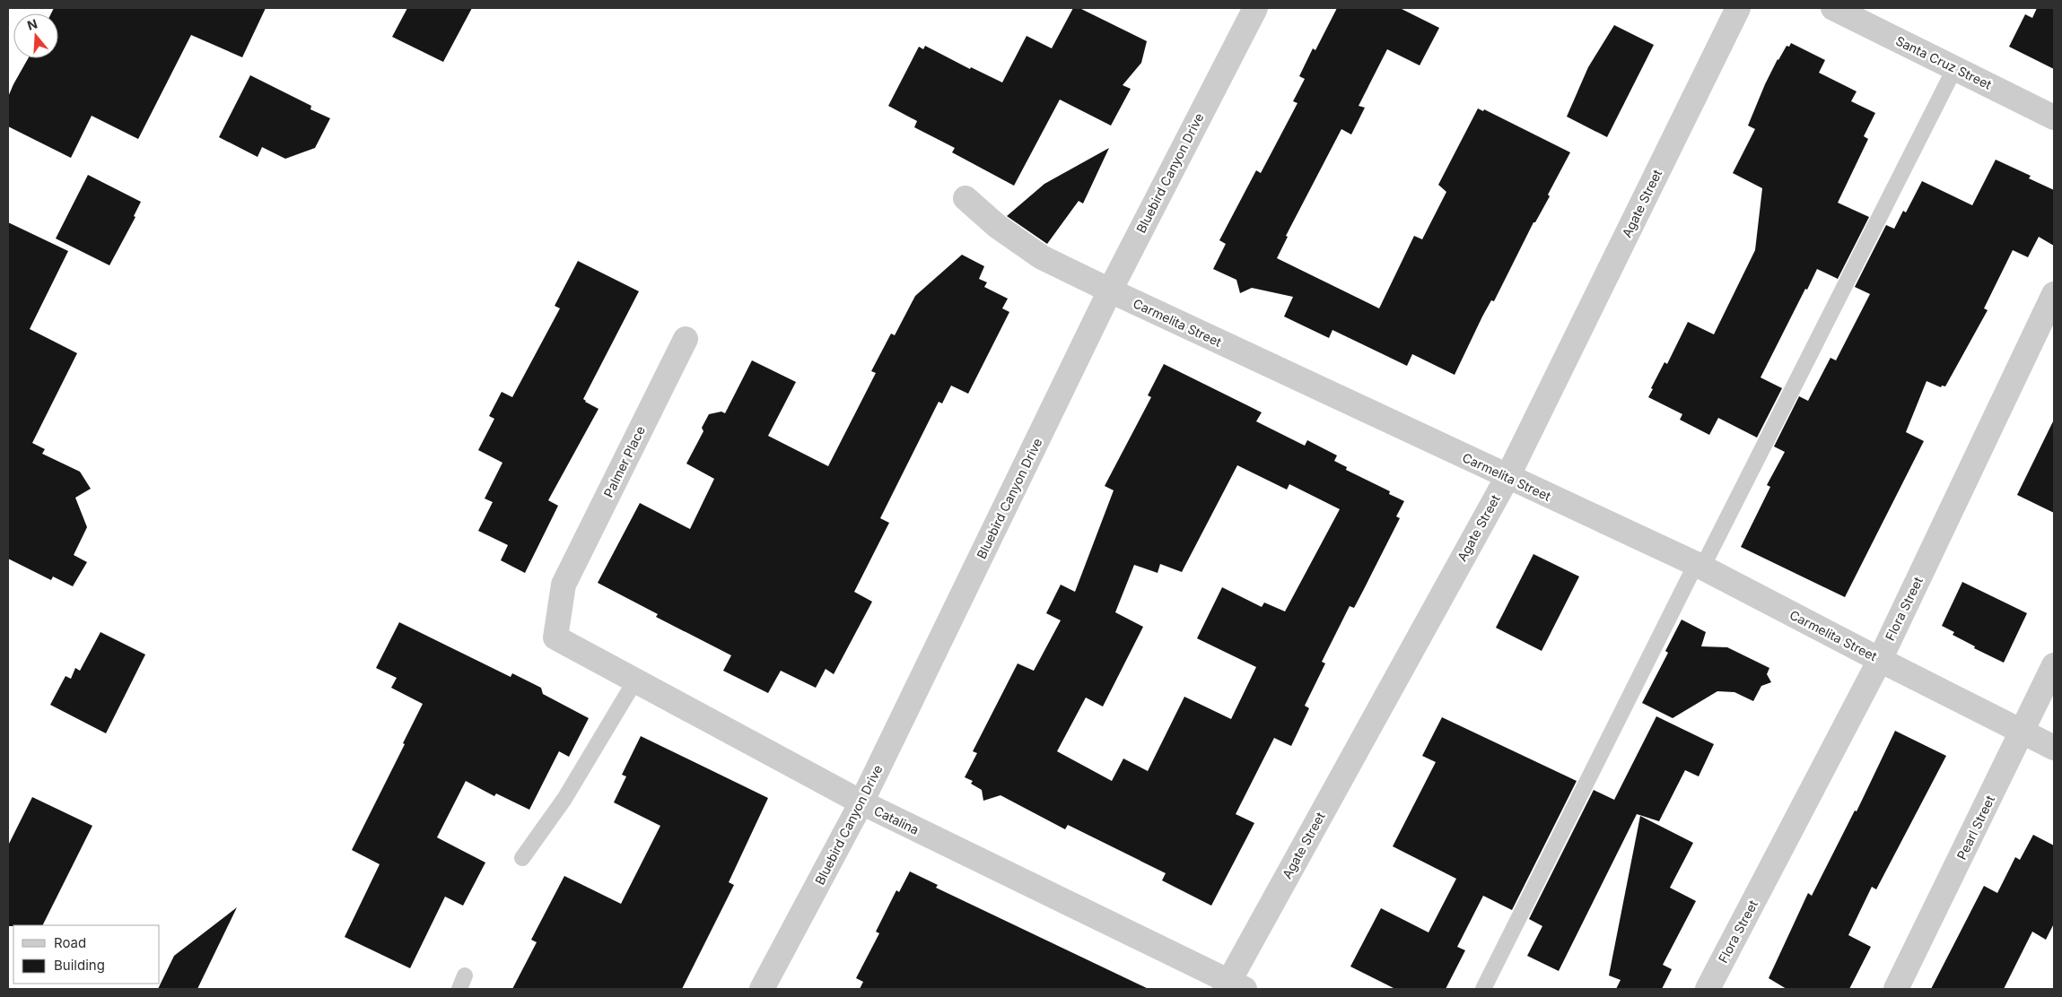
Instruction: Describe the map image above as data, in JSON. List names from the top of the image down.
{
  "streets": {
    "street": [
      "Santa Cruz Street",
      "Bluebird Canyon Drive",
      "Agate Street",
      "Carmelita Street",
      "Palmer Place",
      "Flora Street",
      "Catalina",
      "Pearl Street"
    ]
  },
  "crossings": [
    ["Bluebird Canyon Drive", "Carmelita Street"],
    ["Bluebird Canyon Drive", "Catalina"],
    ["Agate Street", "Carmelita Street"],
    ["Agate Street", "Catalina"],
    ["Carmelita Street", "Flora Street"],
    ["Carmelita Street", "Pearl Street"],
    ["Palmer Place", "Catalina"]
  ],
  "legend": ["Road", "Building"],
  "north": "top"
}
